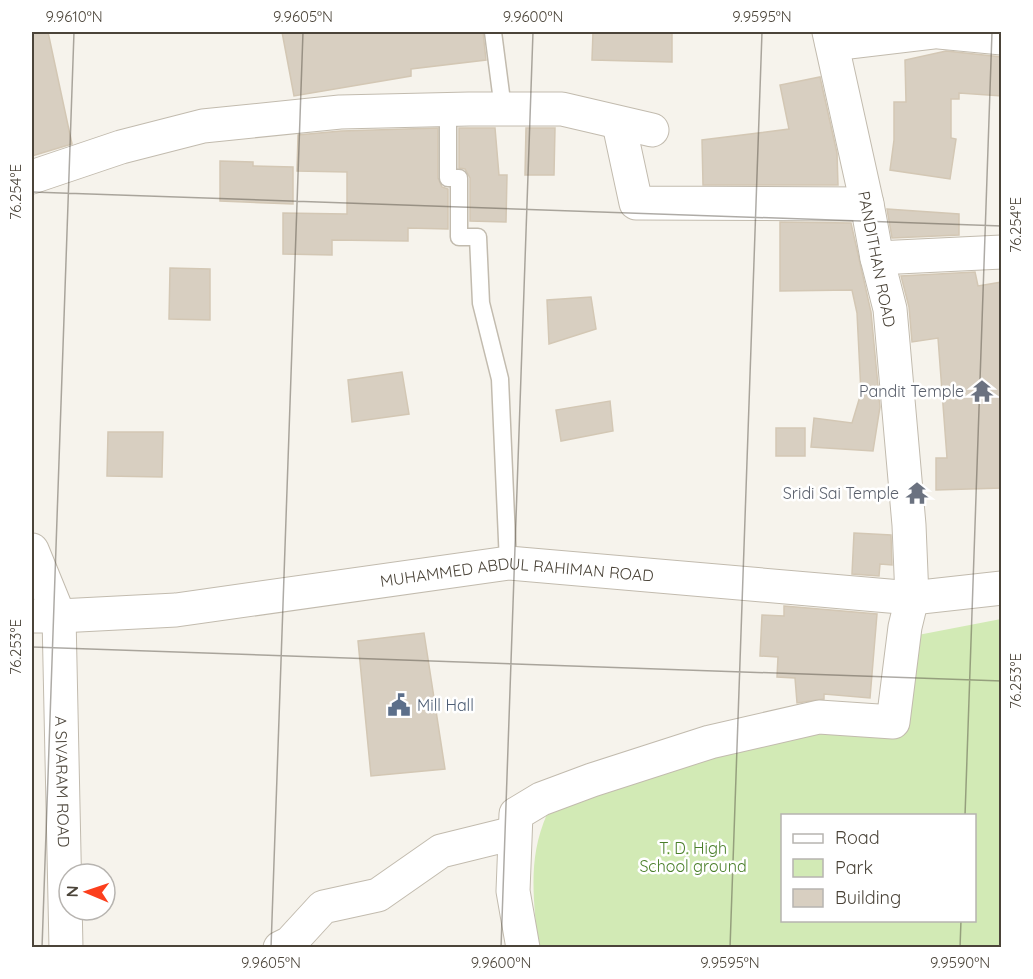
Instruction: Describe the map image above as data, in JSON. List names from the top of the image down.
{
  "streets": {
    "street": ["PANDITHAN ROAD", "MUHAMMED ABDUL RAHIMAN ROAD", "A SIVARAM ROAD"]
  },
  "crossings": [
    ["PANDITHAN ROAD", "MUHAMMED ABDUL RAHIMAN ROAD"],
    ["MUHAMMED ABDUL RAHIMAN ROAD", "A SIVARAM ROAD"]
  ],
  "parks": ["T. D. High School ground"],
  "places": {
    "temple": ["Pandit Temple", "Sridi Sai Temple"],
    "public building": ["Mill Hall"]
  },
  "legend": ["Road", "Park", "Building"],
  "north": "left",
  "coordinates": [
    "9.9610°N",
    "9.9605°N",
    "9.9600°N",
    "9.9595°N",
    "76.254°E",
    "76.253°E",
    "9.9590°N"
  ]
}
